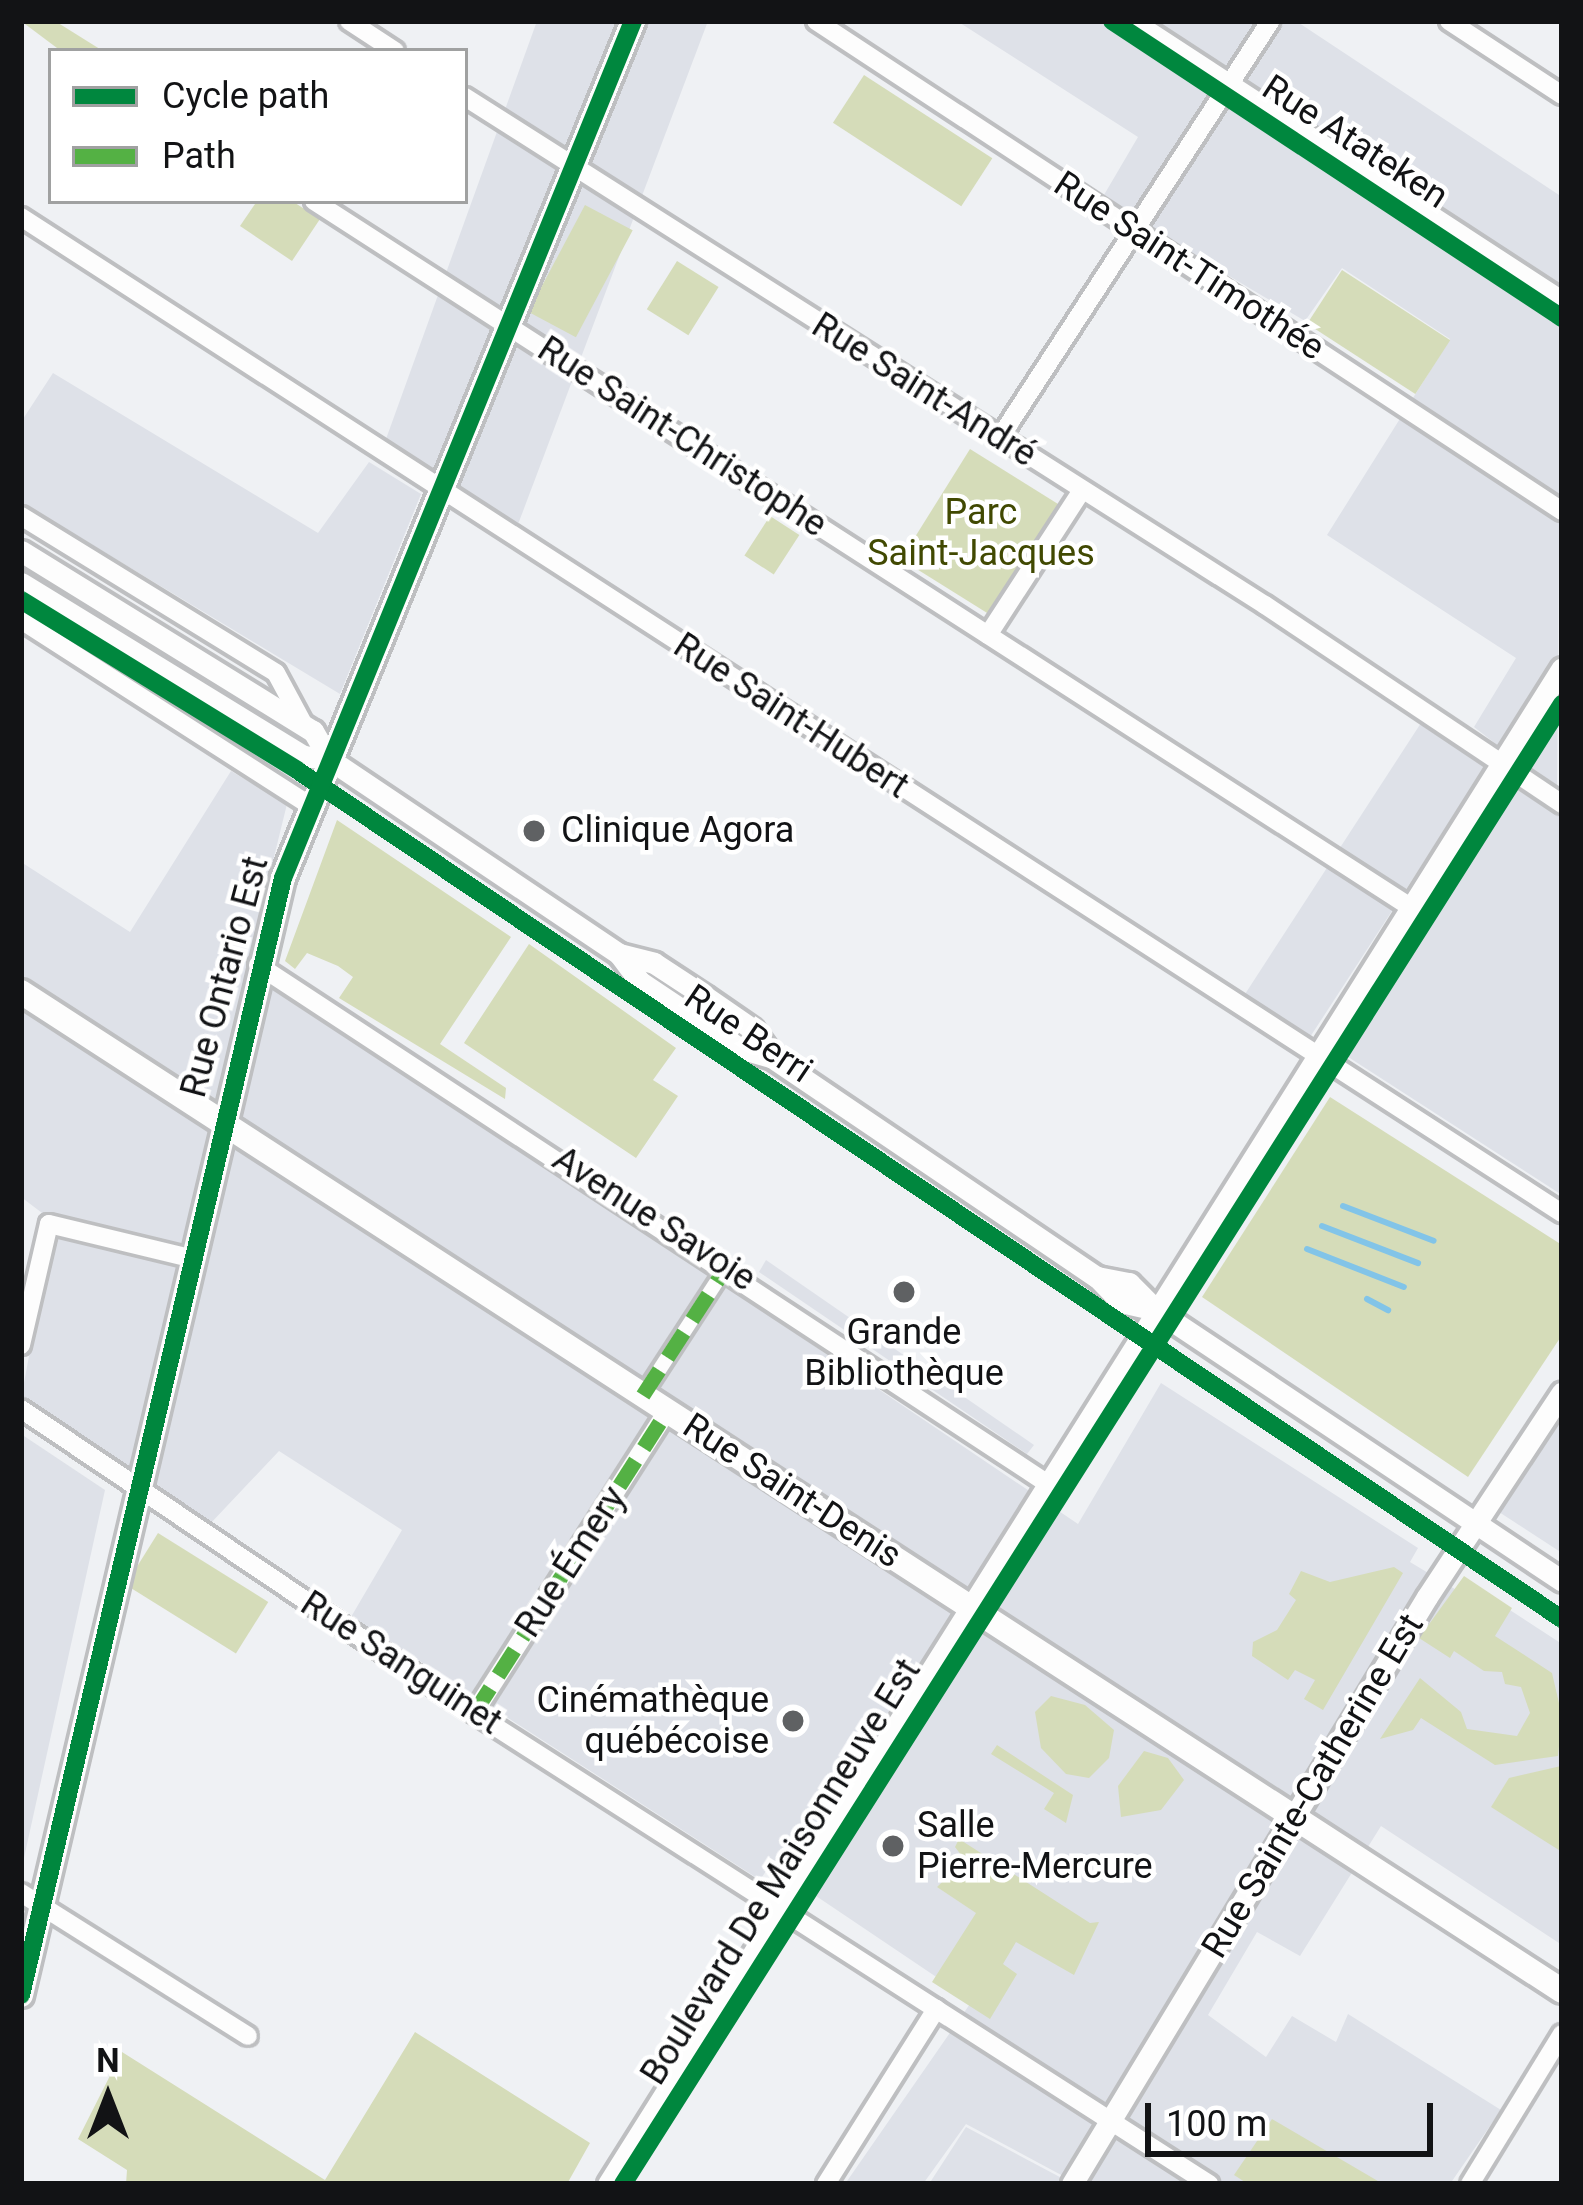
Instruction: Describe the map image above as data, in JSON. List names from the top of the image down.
{
  "streets": {
    "main road": ["Rue Ontario Est", "Rue Saint-Denis"],
    "street": [
      "Rue Atateken",
      "Rue Saint-Timothée",
      "Rue Saint-André",
      "Rue Saint-Christophe",
      "Rue Saint-Hubert",
      "Rue Berri",
      "Avenue Savoie",
      "Rue Émery",
      "Rue Sanguinet",
      "Rue Sainte-Catherine Est",
      "Boulevard De Maisonneuve Est"
    ]
  },
  "crossings": [
    ["Rue Saint-André", "Rue Ontario Est"],
    ["Rue Saint-André", "Boulevard De Maisonneuve Est"],
    ["Rue Saint-Christophe", "Rue Ontario Est"],
    ["Rue Saint-Christophe", "Boulevard De Maisonneuve Est"],
    ["Rue Saint-Hubert", "Rue Ontario Est"],
    ["Rue Saint-Hubert", "Boulevard De Maisonneuve Est"],
    ["Rue Ontario Est", "Rue Berri"],
    ["Rue Ontario Est", "Avenue Savoie"],
    ["Rue Ontario Est", "Rue Saint-Denis"],
    ["Rue Ontario Est", "Rue Sanguinet"],
    ["Rue Berri", "Rue Sainte-Catherine Est"],
    ["Rue Berri", "Boulevard De Maisonneuve Est"],
    ["Avenue Savoie", "Boulevard De Maisonneuve Est"],
    ["Rue Saint-Denis", "Rue Émery"],
    ["Rue Saint-Denis", "Rue Sainte-Catherine Est"],
    ["Rue Saint-Denis", "Boulevard De Maisonneuve Est"],
    ["Rue Émery", "Rue Sanguinet"],
    ["Rue Sanguinet", "Rue Sainte-Catherine Est"],
    ["Rue Sanguinet", "Boulevard De Maisonneuve Est"]
  ],
  "parks": ["Parc Saint-Jacques"],
  "places": [
    "Clinique Agora",
    "Grande Bibliothèque",
    "Cinémathèque québécoise",
    "Salle Pierre-Mercure"
  ],
  "legend": ["Cycle path", "Path"],
  "scale_bar": "100 m",
  "north": "top"
}
